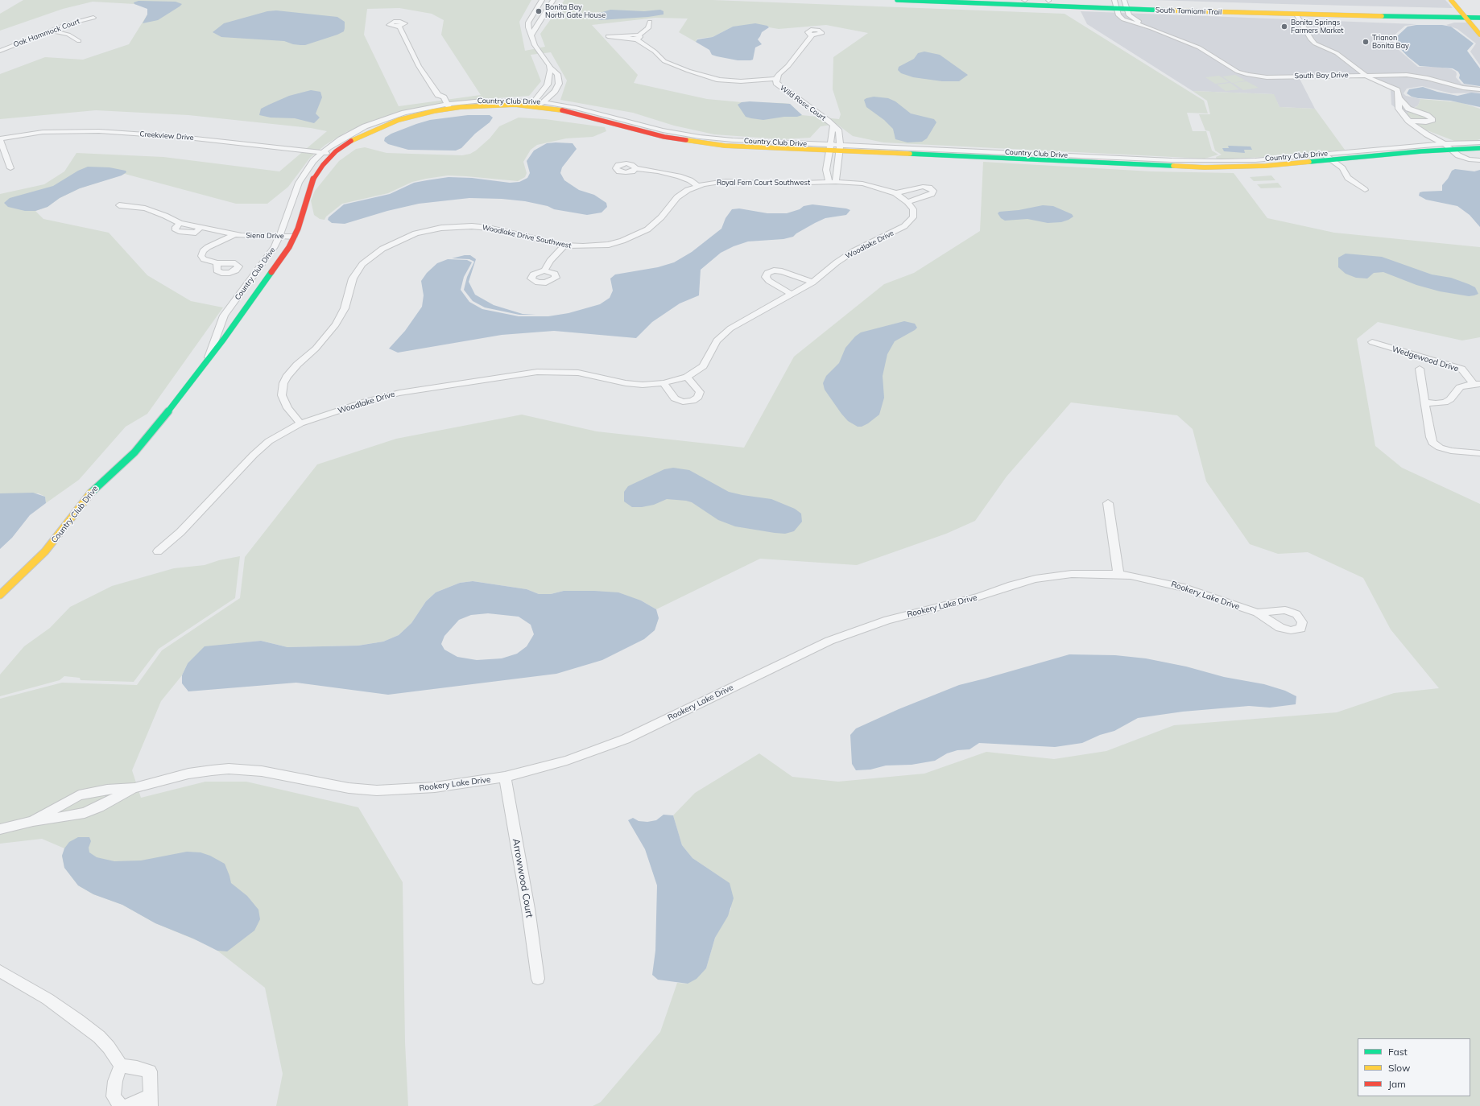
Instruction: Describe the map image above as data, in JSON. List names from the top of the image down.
{
  "streets": {
    "street": [
      "South Tamiami Trail",
      "Oak Hammock Court",
      "South Bay Drive",
      "Country Club Drive",
      "Wild Rose Court",
      "Creekview Drive",
      "Royal Fern Court Southwest",
      "Siena Drive",
      "Woodlake Drive Southwest",
      "Woodlake Drive",
      "Wedgewood Drive",
      "Rookery Lake Drive",
      "Arrowwood Court"
    ]
  },
  "crossings": [
    ["South Tamiami Trail", "South Bay Drive"],
    ["Country Club Drive", "Wild Rose Court"],
    ["Country Club Drive", "Creekview Drive"],
    ["Country Club Drive", "Siena Drive"],
    ["Royal Fern Court Southwest", "Woodlake Drive Southwest"],
    ["Woodlake Drive Southwest", "Woodlake Drive"],
    ["Rookery Lake Drive", "Arrowwood Court"]
  ],
  "places": ["Bonita Bay North Gate House", "Bonita Springs Farmers Market", "Trianon Bonita Bay"],
  "legend": ["Fast", "Slow", "Jam"]
}
